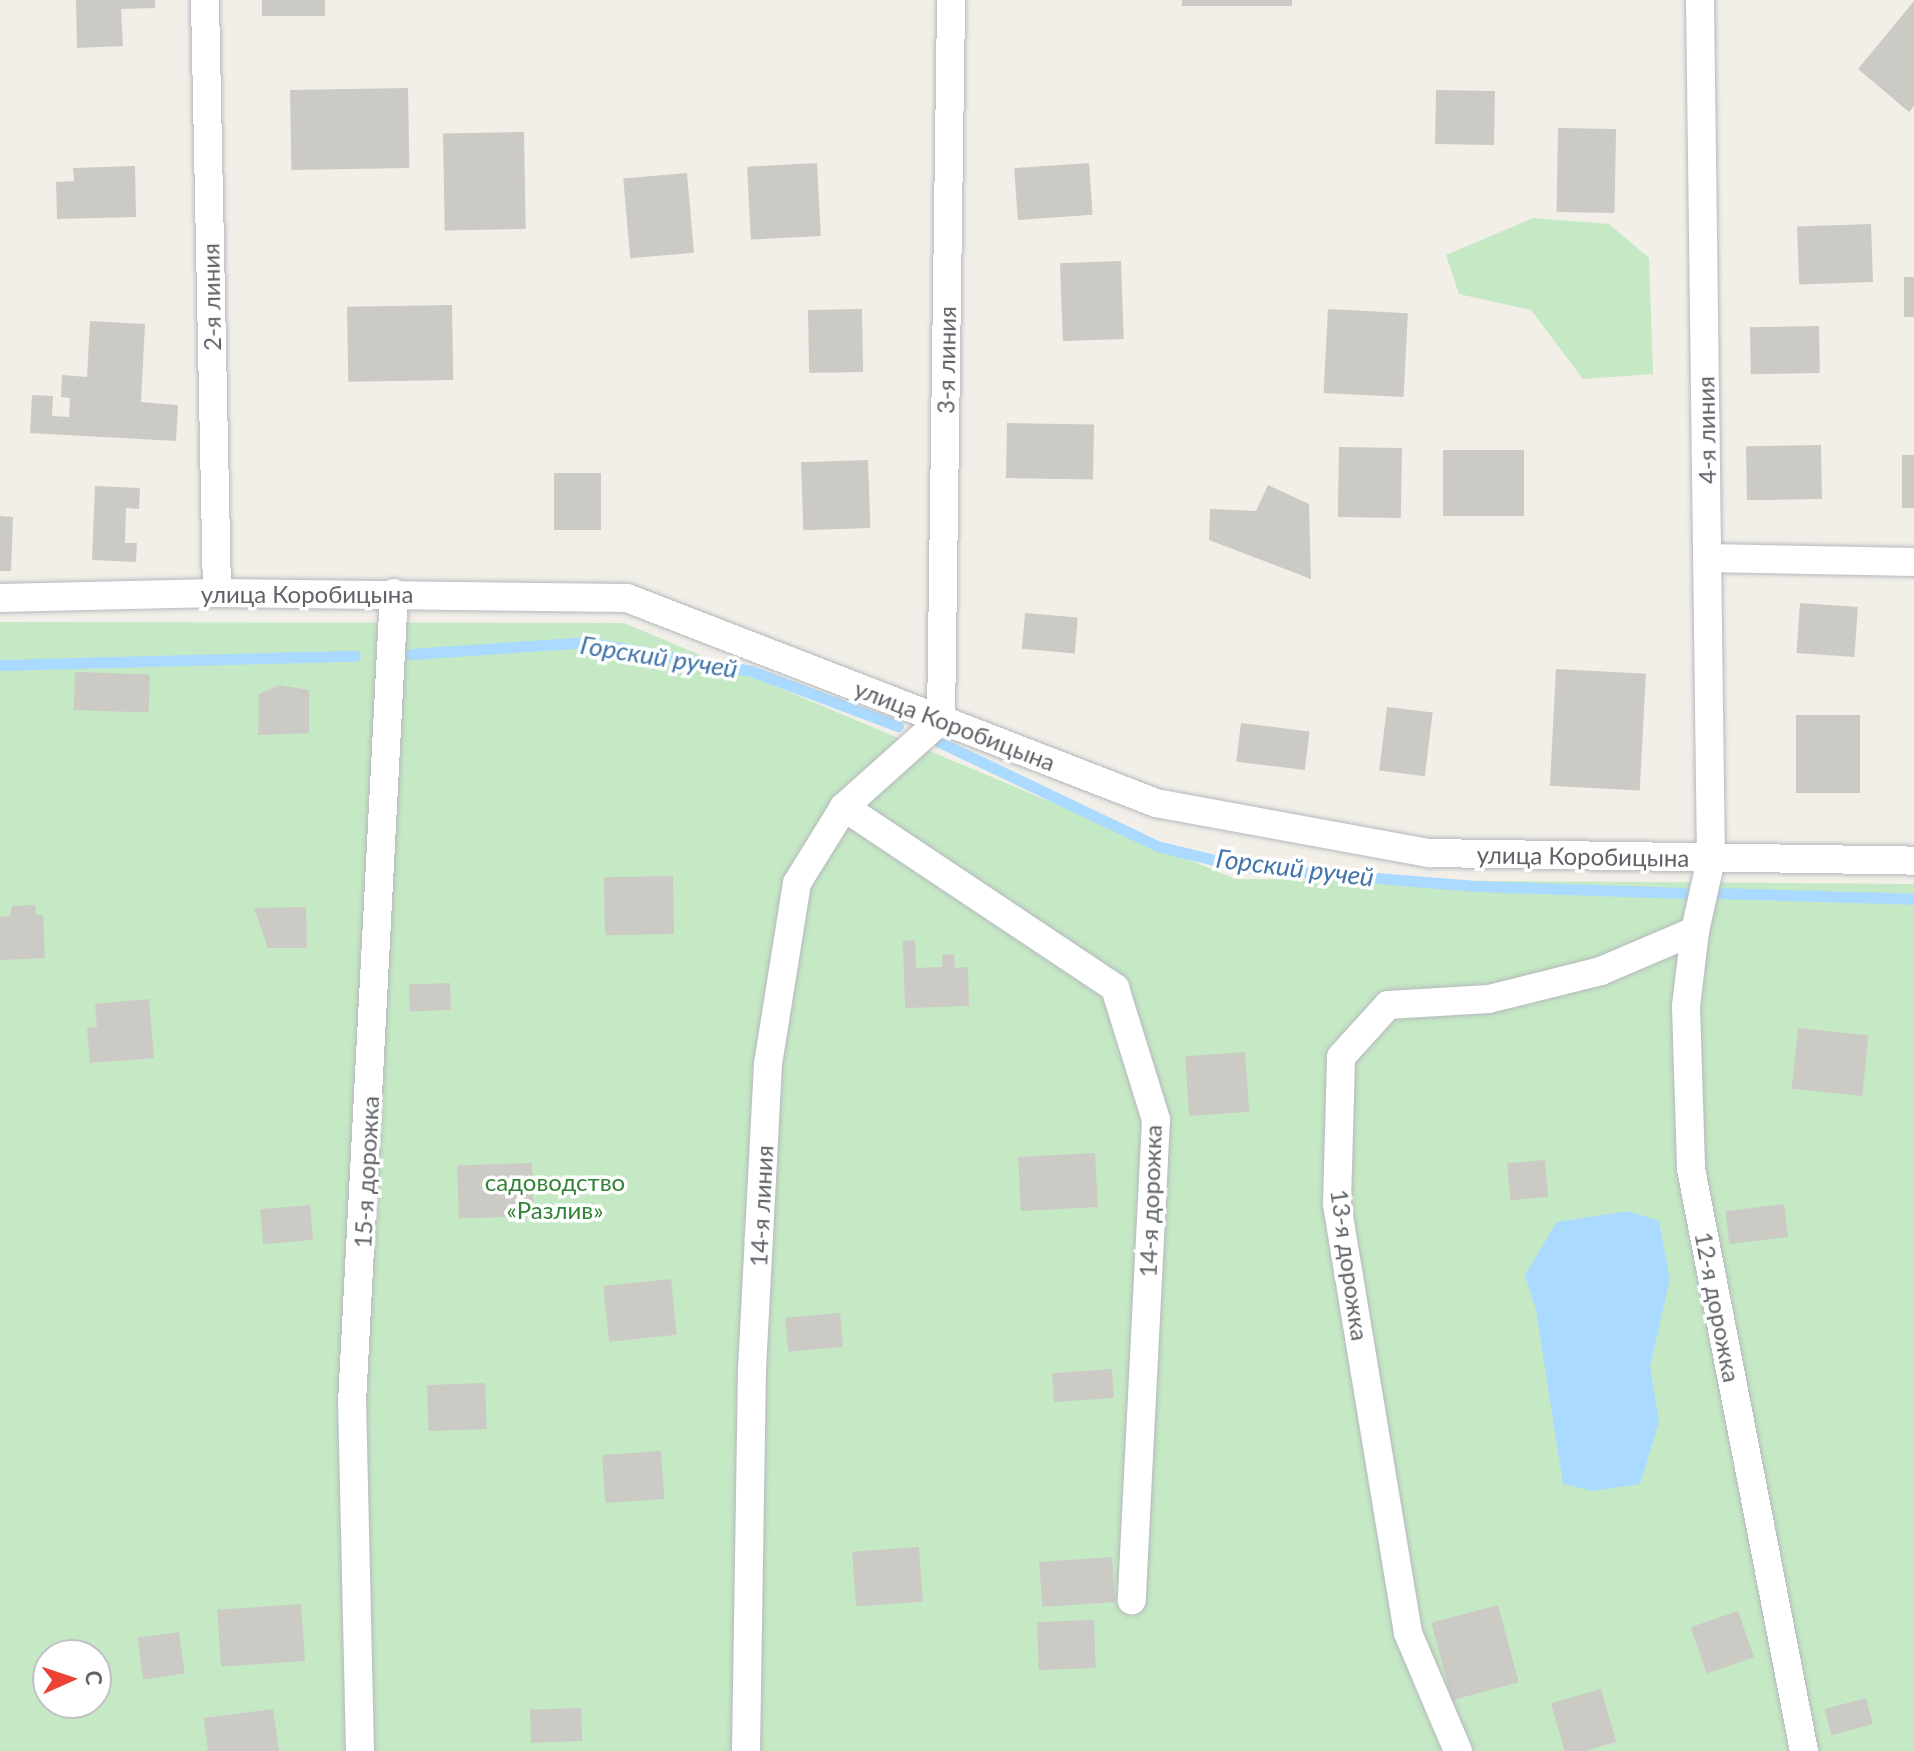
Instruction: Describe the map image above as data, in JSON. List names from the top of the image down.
{
  "streets": {
    "street": [
      "2-я линия",
      "3-я линия",
      "4-я линия",
      "улица Коробицына",
      "15-я дорожка",
      "14-я дорожка",
      "14-я линия",
      "13-я дорожка",
      "12-я дорожка"
    ]
  },
  "crossings": [
    ["2-я линия", "улица Коробицына"],
    ["3-я линия", "улица Коробицына"],
    ["3-я линия", "14-я линия"],
    ["4-я линия", "улица Коробицына"],
    ["4-я линия", "12-я дорожка"],
    ["улица Коробицына", "15-я дорожка"],
    ["улица Коробицына", "14-я линия"],
    ["улица Коробицына", "12-я дорожка"],
    ["14-я дорожка", "14-я линия"],
    ["13-я дорожка", "12-я дорожка"]
  ],
  "water": ["Горский ручей"],
  "parks": ["садоводство «Разлив»"],
  "north": "right"
}
